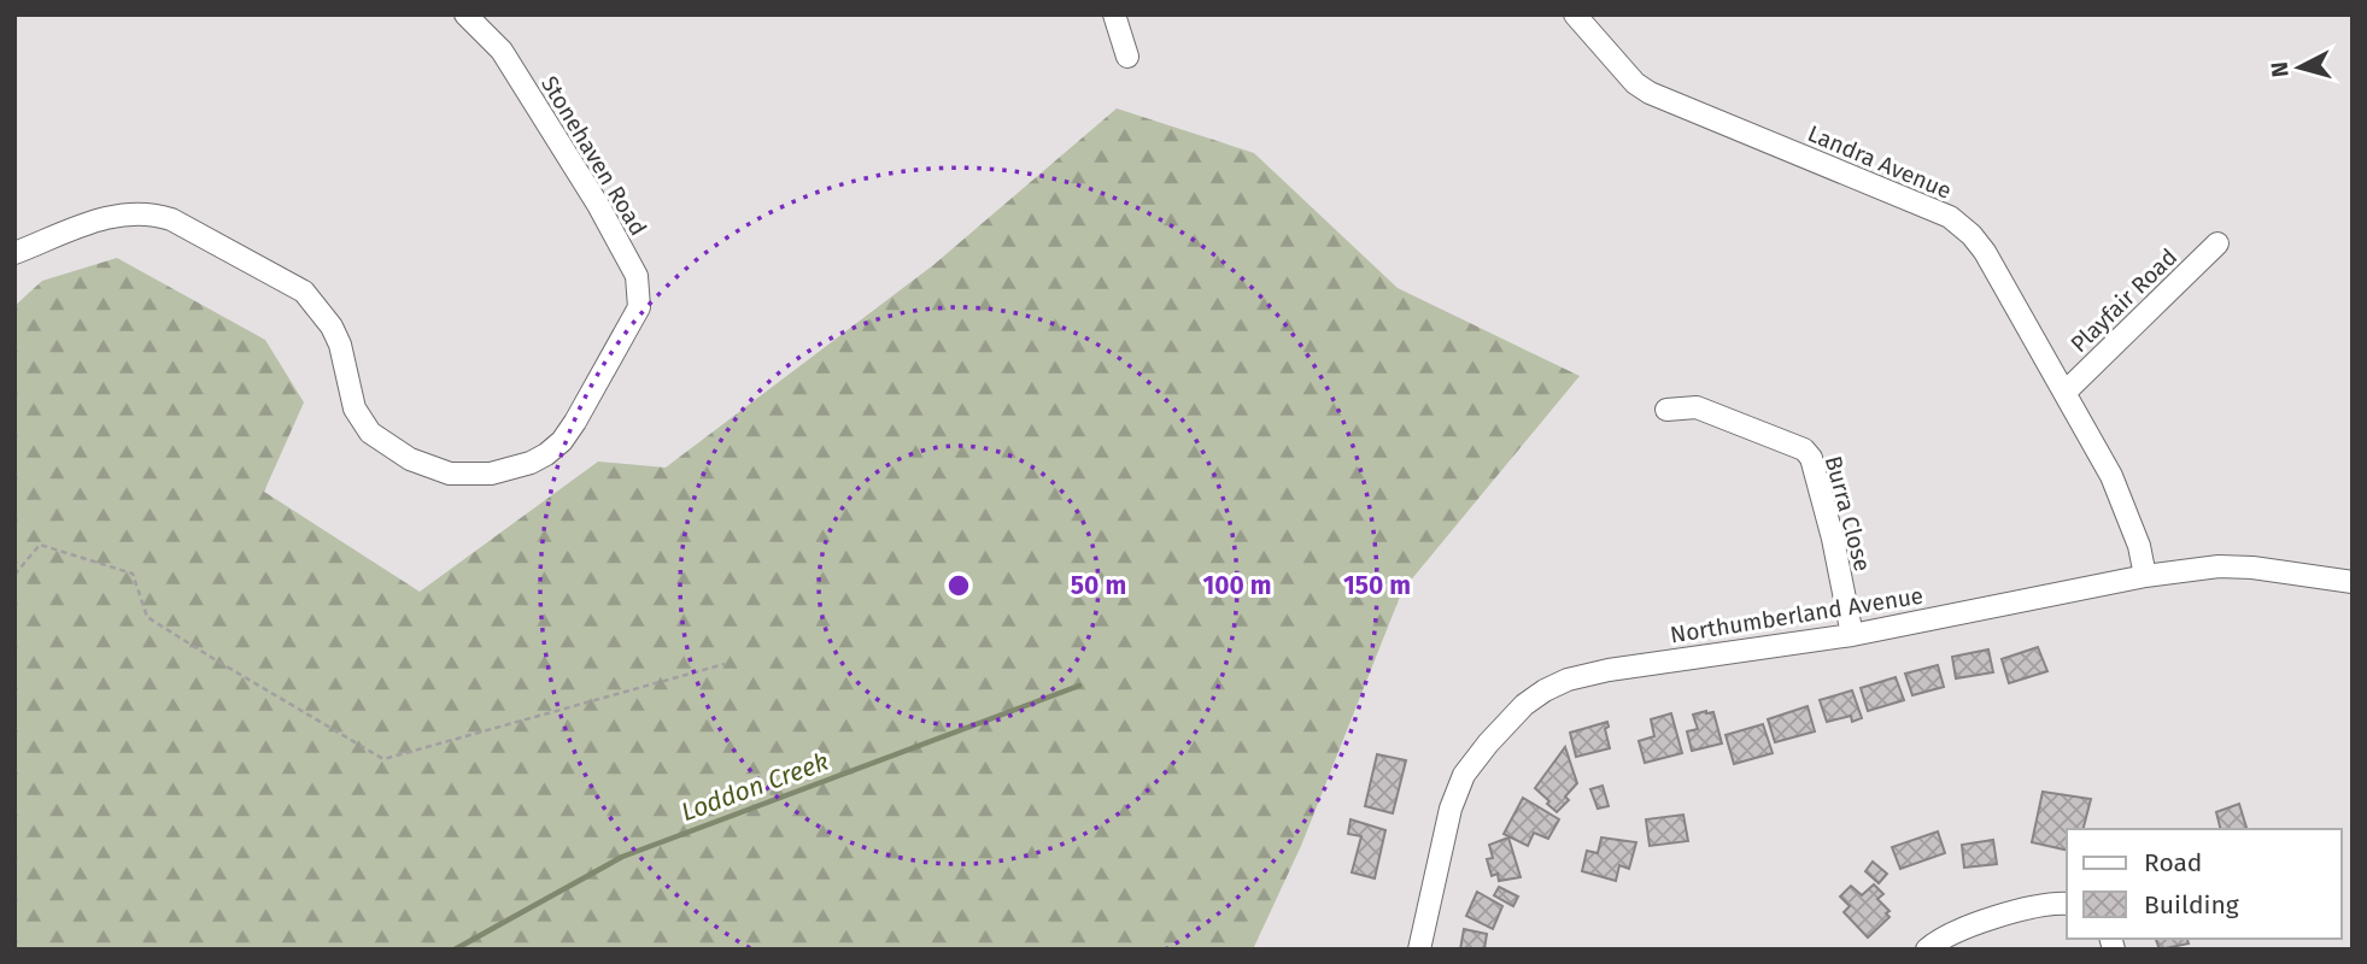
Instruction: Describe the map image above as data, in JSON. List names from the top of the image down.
{
  "streets": {
    "street": [
      "Stonehaven Road",
      "Landra Avenue",
      "Playfair Road",
      "Burra Close",
      "Northumberland Avenue"
    ]
  },
  "crossings": [
    ["Landra Avenue", "Playfair Road"],
    ["Landra Avenue", "Northumberland Avenue"],
    ["Burra Close", "Northumberland Avenue"]
  ],
  "water": ["Loddon Creek"],
  "legend": ["Road", "Building"],
  "north": "left",
  "rings": ["50 m", "100 m", "150 m"]
}
